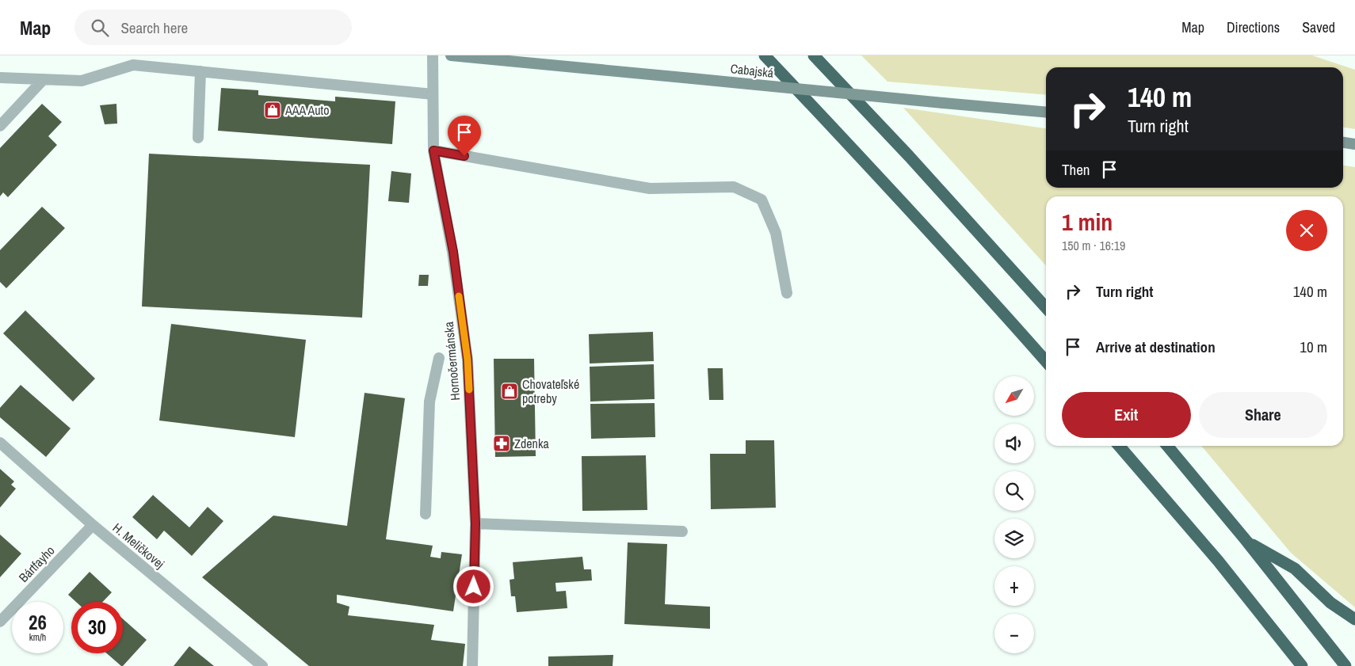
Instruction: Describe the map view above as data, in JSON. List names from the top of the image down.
{
  "streets": {
    "main road": ["Cabajská"],
    "street": ["Hornočermánska", "H. Meličkovej", "Bártfayho"]
  },
  "crossings": [
    ["H. Meličkovej", "Bártfayho"]
  ],
  "places": {
    "shop": ["AAA Auto", "Chovateľské potreby"],
    "pharmacy": ["Zdenka"]
  },
  "north": "bottom left",
  "page": {
    "header": "Map",
    "search": "Search here",
    "nav": ["Map", "Directions", "Saved"],
    "turn": ["140 m", "Turn right"],
    "then": "Then",
    "heading": ["1 min", "150 m · 16:19"],
    "list": [
      {
        "name": "Turn right",
        "value": "140 m"
      },
      {
        "name": "Arrive at destination",
        "value": "10 m"
      }
    ],
    "map_buttons": ["+", "−"],
    "buttons": ["Exit", "Share"],
    "speed": "26 km/h",
    "limit": "30"
  }
}
